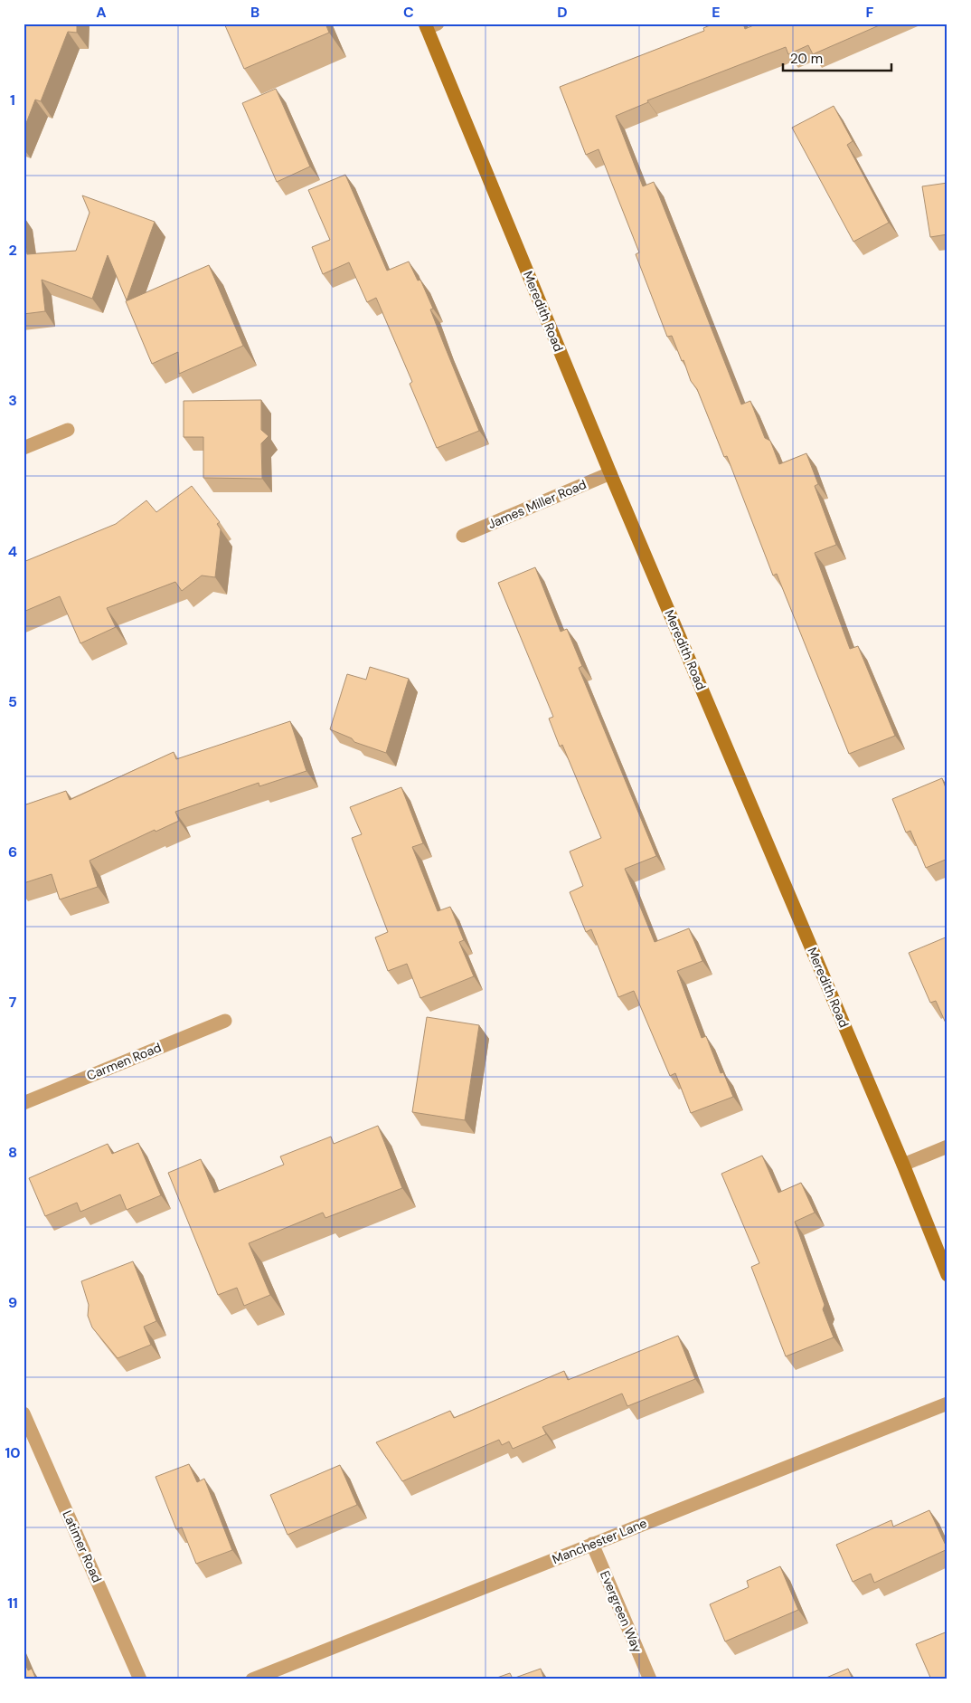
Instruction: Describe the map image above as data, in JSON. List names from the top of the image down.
{
  "streets": {
    "street": [
      "Meredith Road",
      "James Miller Road",
      "Carmen Road",
      "Manchester Lane",
      "Latimer Road",
      "Evergreen Way"
    ]
  },
  "crossings": [
    ["Meredith Road", "James Miller Road"],
    ["Manchester Lane", "Evergreen Way"]
  ],
  "scale_bar": "20 m",
  "grid": {
    "columns": [
      "A",
      "B",
      "C",
      "D",
      "E",
      "F"
    ],
    "rows": [
      "1",
      "2",
      "3",
      "4",
      "5",
      "6",
      "7",
      "8",
      "9",
      "10",
      "11"
    ]
  }
}
